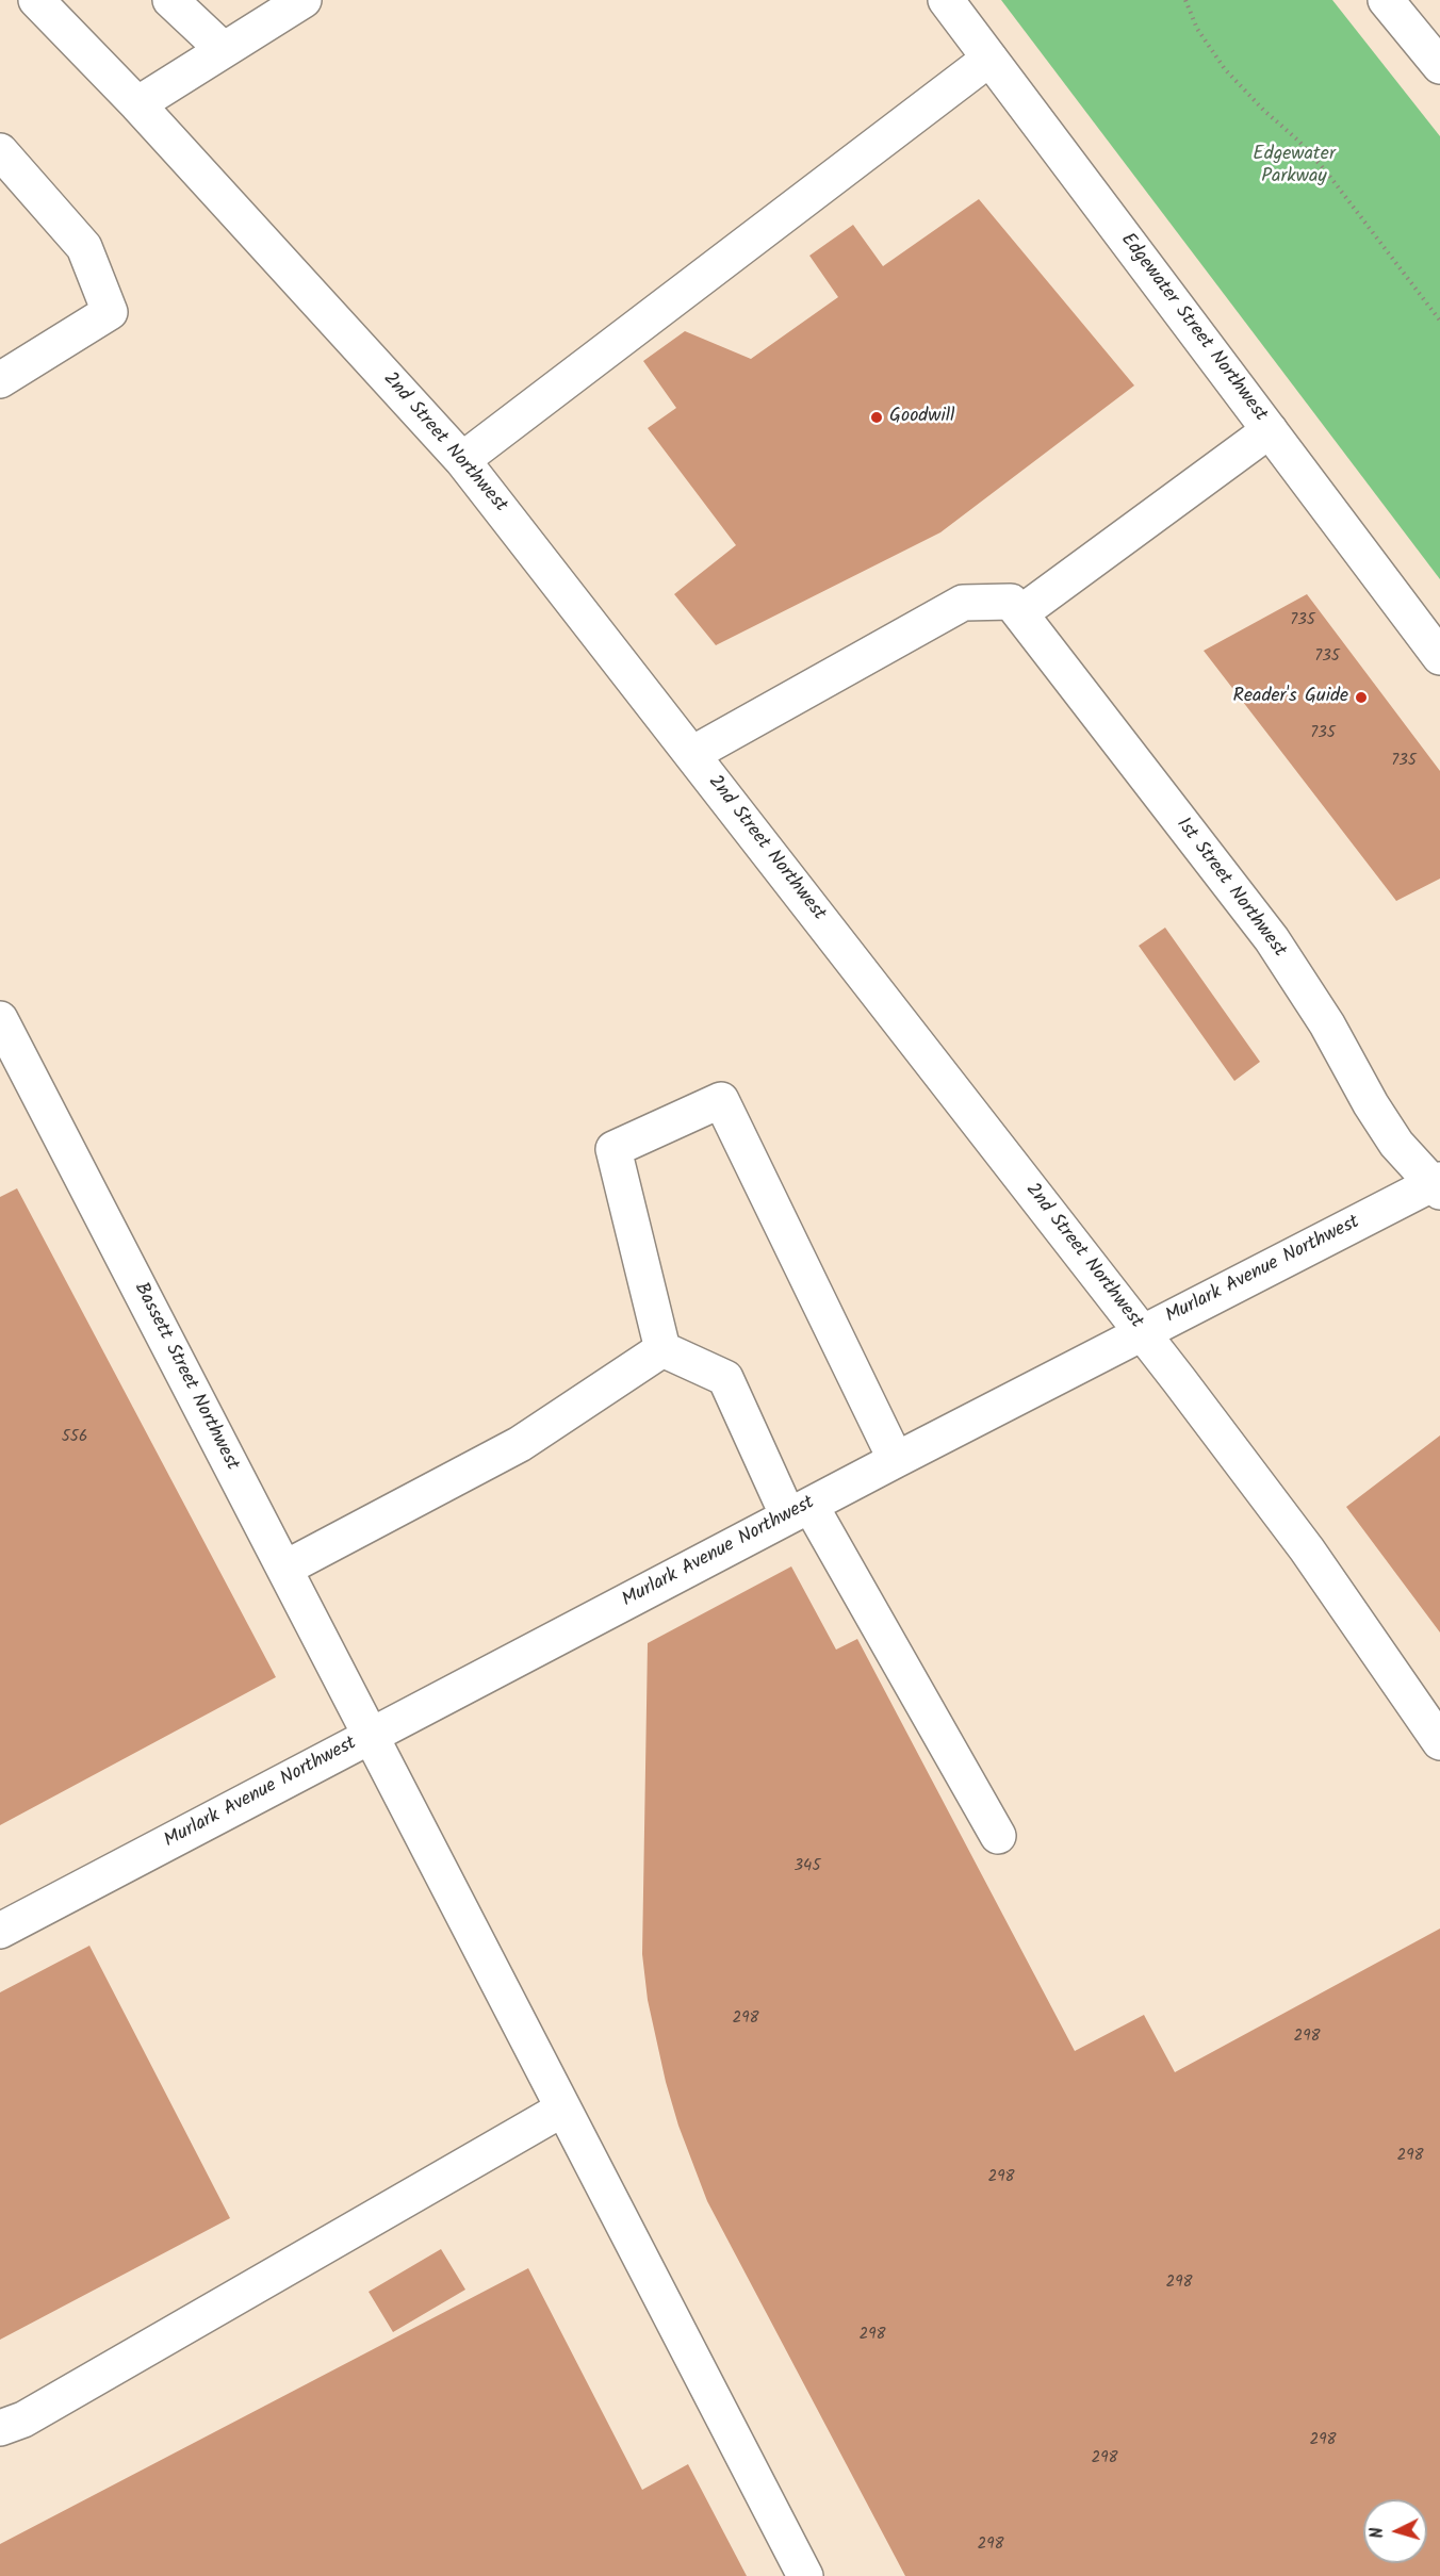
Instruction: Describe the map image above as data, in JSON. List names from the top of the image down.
{
  "streets": {
    "main road": [
      "Edgewater Street Northwest",
      "2nd Street Northwest",
      "1st Street Northwest",
      "Murlark Avenue Northwest",
      "Bassett Street Northwest"
    ]
  },
  "crossings": [
    ["2nd Street Northwest", "Murlark Avenue Northwest"],
    ["1st Street Northwest", "Murlark Avenue Northwest"],
    ["Murlark Avenue Northwest", "Bassett Street Northwest"]
  ],
  "parks": ["Edgewater Parkway"],
  "places": ["Goodwill", "Reader's Guide"],
  "house_numbers": [
    "735",
    "735",
    "735",
    "735",
    "556",
    "345",
    "298",
    "298",
    "298",
    "298",
    "298",
    "298",
    "298",
    "298",
    "298"
  ],
  "north": "left"
}
